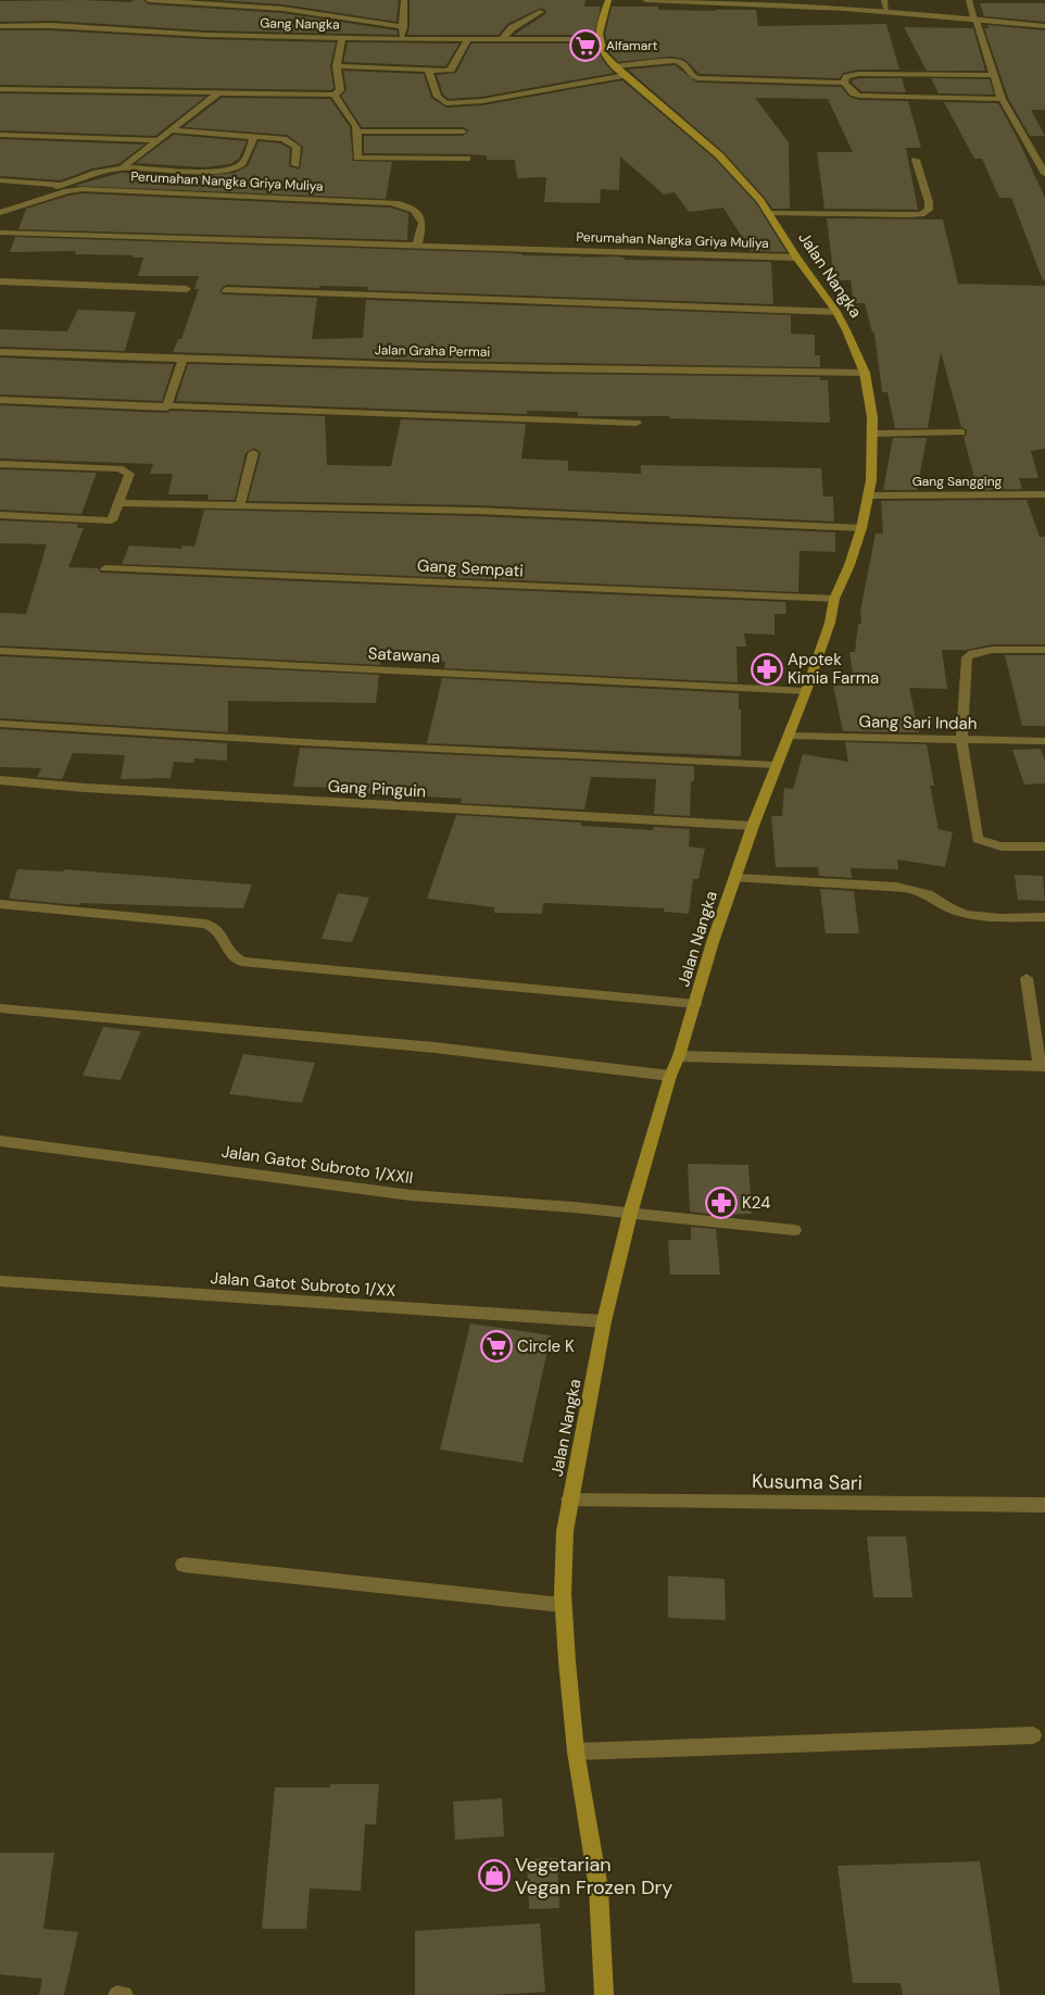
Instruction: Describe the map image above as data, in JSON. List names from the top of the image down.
{
  "streets": {
    "main road": ["Jalan Nangka"],
    "street": [
      "Gang Nangka",
      "Perumahan Nangka Griya Muliya",
      "Jalan Graha Permai",
      "Gang Sangging",
      "Gang Sempati",
      "Satawana",
      "Gang Sari Indah",
      "Gang Pinguin",
      "Jalan Gatot Subroto 1/XXII",
      "Jalan Gatot Subroto 1/XX",
      "Kusuma Sari"
    ]
  },
  "crossings": [
    ["Gang Nangka", "Jalan Nangka"],
    ["Perumahan Nangka Griya Muliya", "Jalan Nangka"],
    ["Jalan Nangka", "Jalan Graha Permai"],
    ["Jalan Nangka", "Gang Sangging"],
    ["Jalan Nangka", "Gang Sempati"],
    ["Jalan Nangka", "Satawana"],
    ["Jalan Nangka", "Gang Sari Indah"],
    ["Jalan Nangka", "Gang Pinguin"],
    ["Jalan Nangka", "Jalan Gatot Subroto 1/XXII"],
    ["Jalan Nangka", "Jalan Gatot Subroto 1/XX"],
    ["Jalan Nangka", "Kusuma Sari"]
  ],
  "places": {
    "supermarket": ["Alfamart", "Circle K"],
    "pharmacy": ["Apotek Kimia Farma", "K24"],
    "shop": ["Vegetarian Vegan Frozen Dry"]
  }
}
